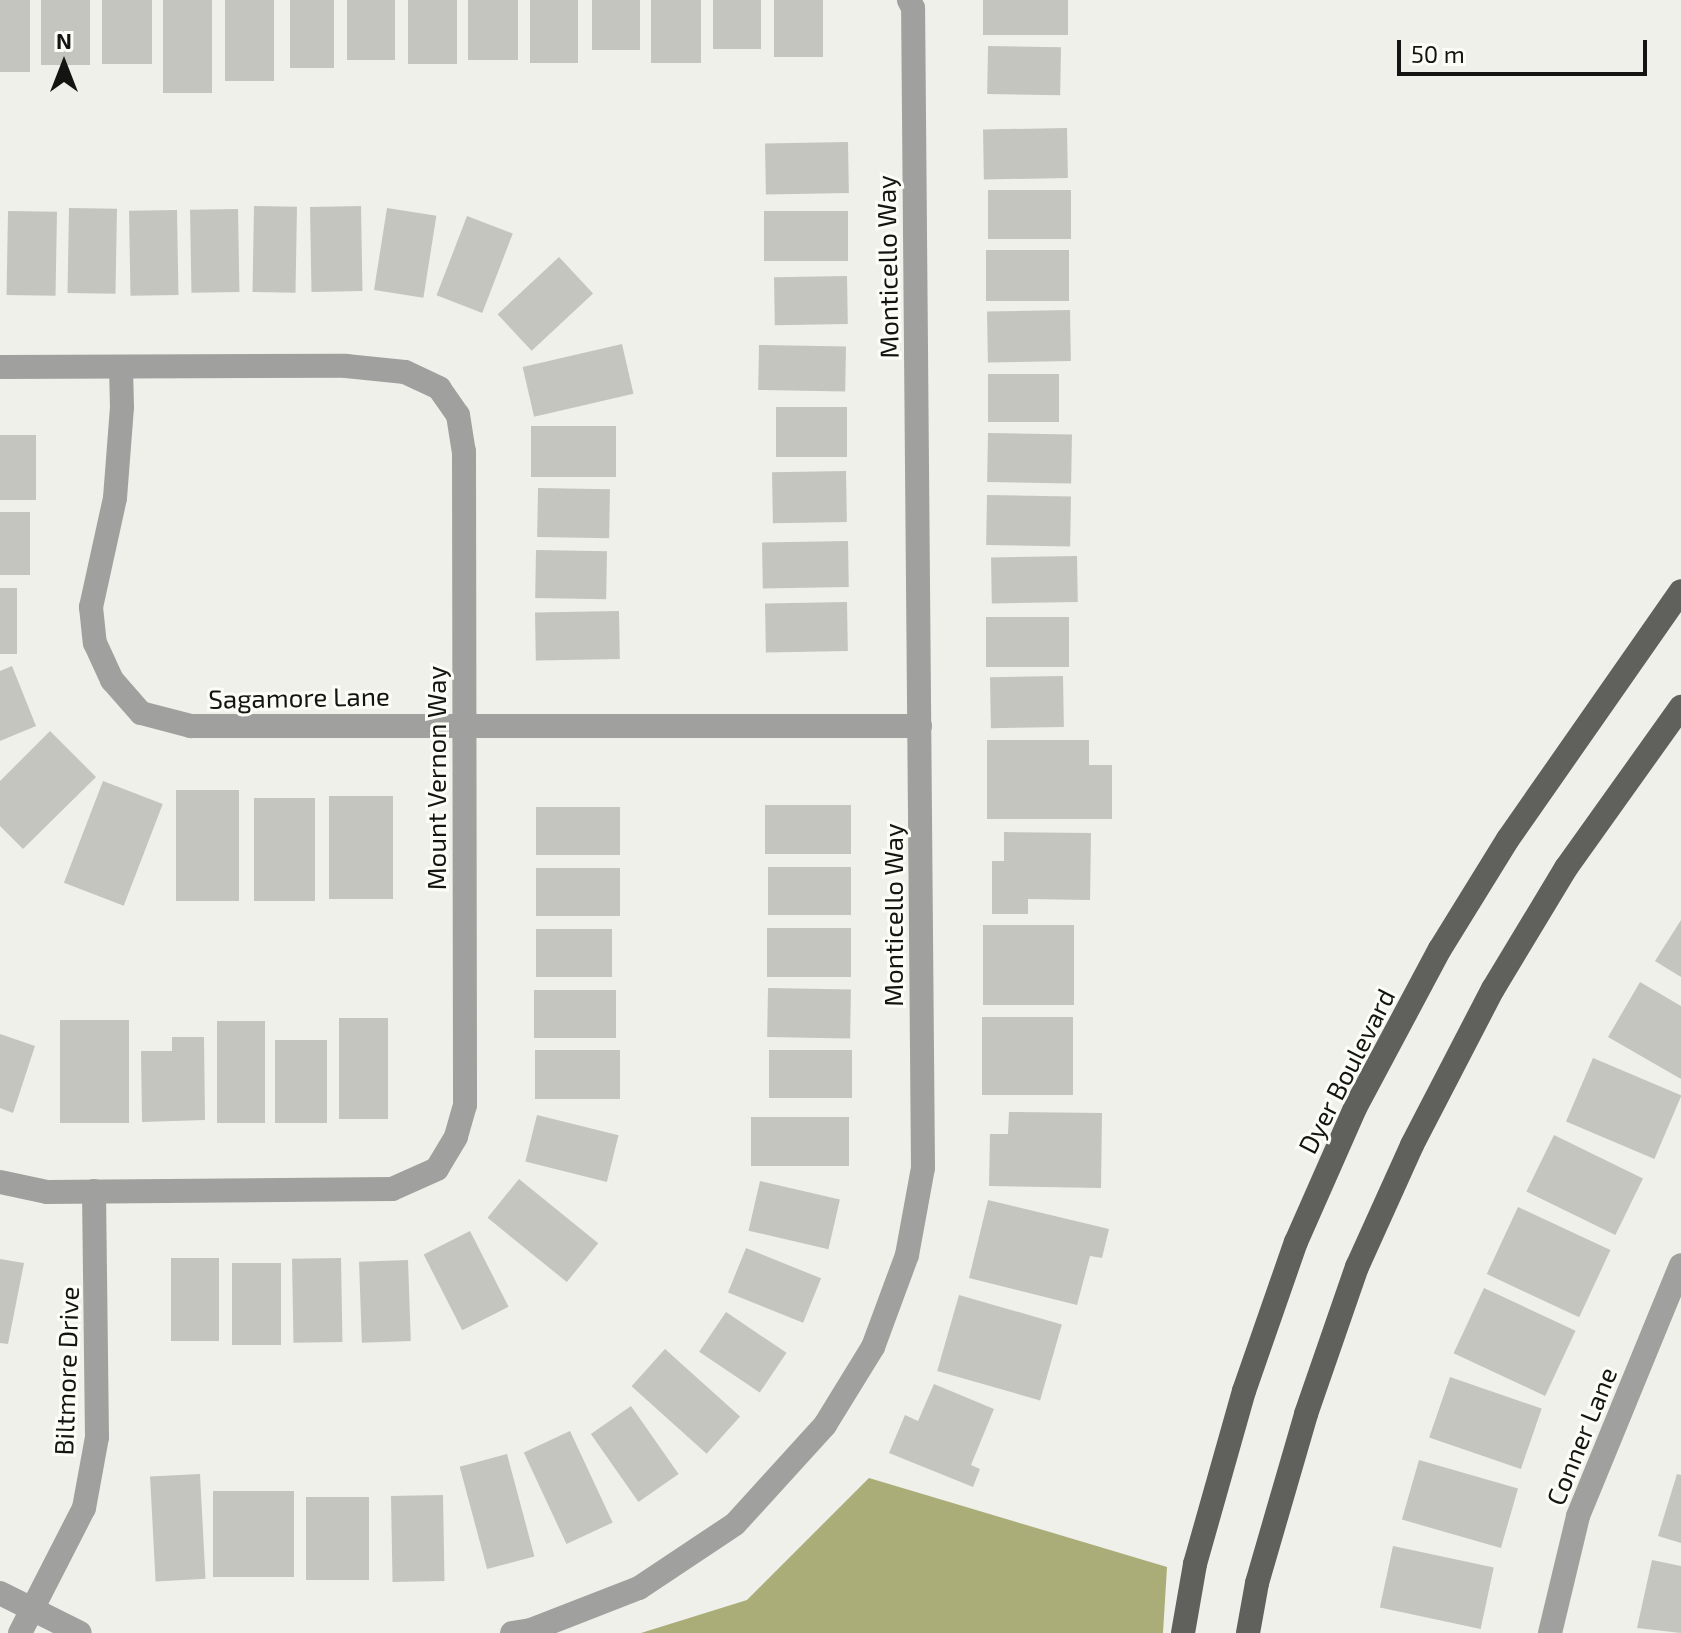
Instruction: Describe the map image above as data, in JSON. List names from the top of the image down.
{
  "streets": {
    "main road": ["Dyer Boulevard"],
    "street": [
      "Monticello Way",
      "Sagamore Lane",
      "Mount Vernon Way",
      "Biltmore Drive",
      "Conner Lane"
    ]
  },
  "crossings": [
    ["Monticello Way", "Sagamore Lane"],
    ["Sagamore Lane", "Mount Vernon Way"],
    ["Mount Vernon Way", "Biltmore Drive"]
  ],
  "scale_bar": "50 m",
  "north": "top"
}
